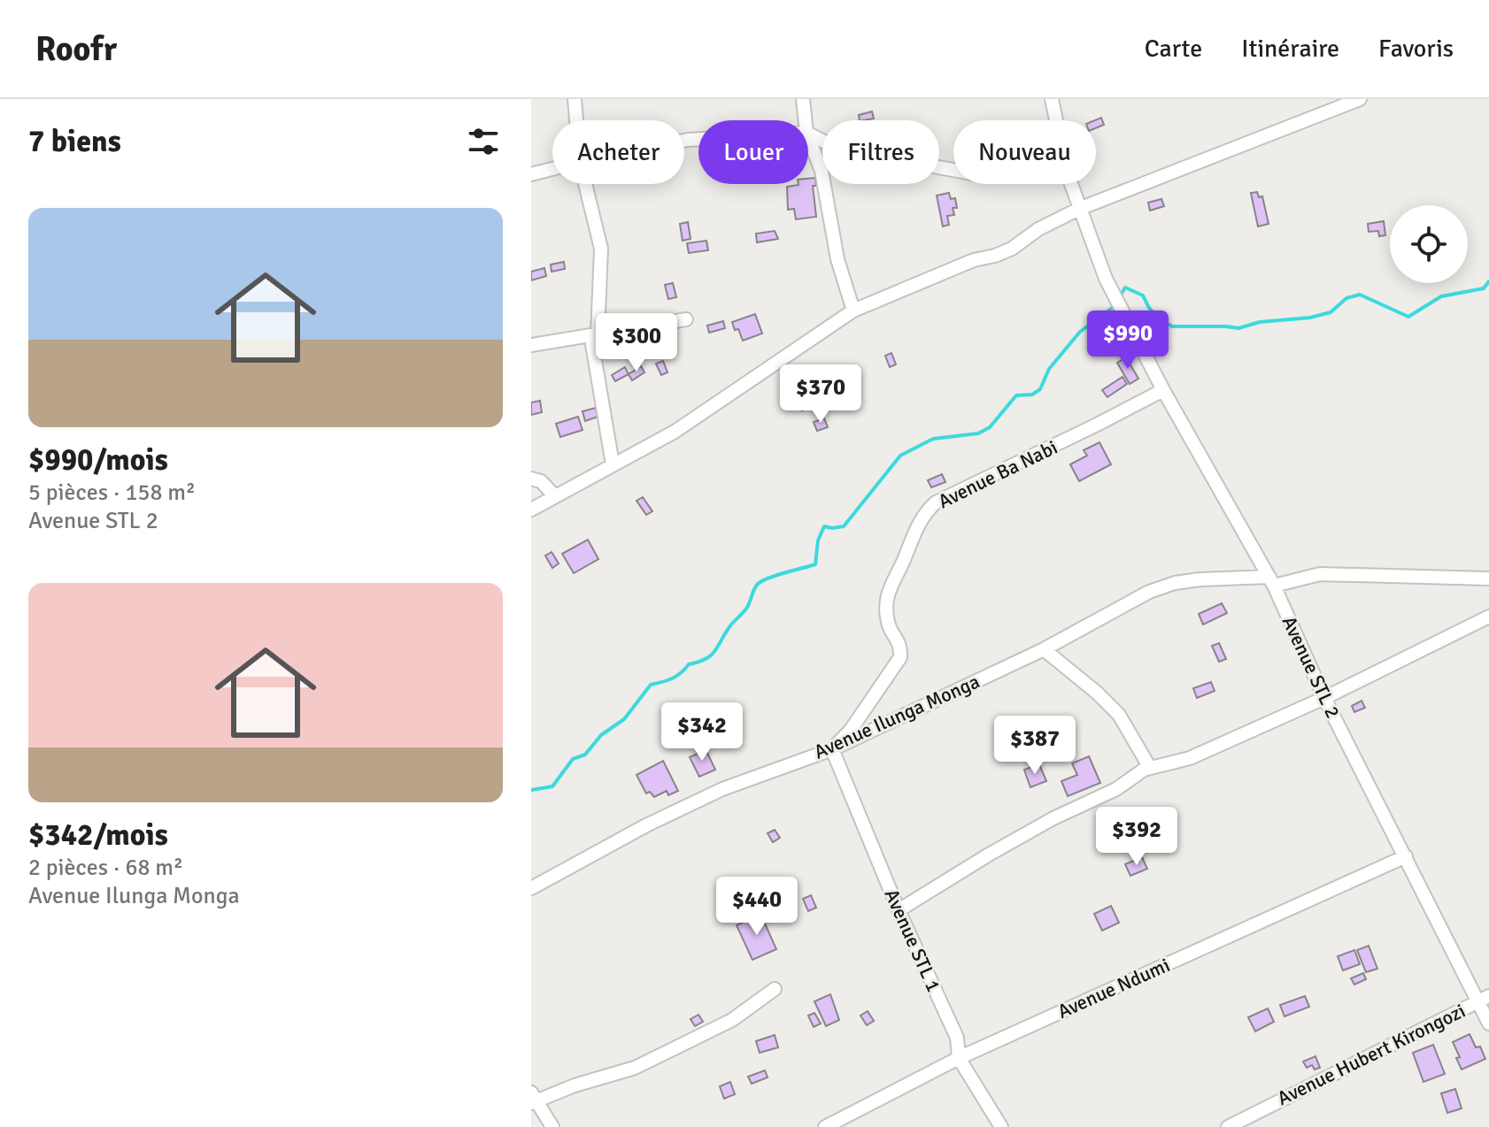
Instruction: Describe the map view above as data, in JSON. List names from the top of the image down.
{
  "streets": {
    "street": [
      "Avenue Ba Nabi",
      "Avenue STL 2",
      "Avenue Ilunga Monga",
      "Avenue STL 1",
      "Avenue Ndumi",
      "Avenue Hubert Kirongozi"
    ]
  },
  "crossings": [
    ["Avenue Ba Nabi", "Avenue STL 2"],
    ["Avenue Ba Nabi", "Avenue Ilunga Monga"],
    ["Avenue Ba Nabi", "Avenue STL 1"],
    ["Avenue STL 2", "Avenue Ilunga Monga"],
    ["Avenue STL 2", "Avenue Ndumi"],
    ["Avenue STL 2", "Avenue Hubert Kirongozi"],
    ["Avenue Ilunga Monga", "Avenue STL 1"],
    ["Avenue STL 1", "Avenue Ndumi"]
  ],
  "page": {
    "header": "Roofr",
    "nav": ["Carte", "Itinéraire", "Favoris"],
    "heading": "7 biens",
    "chip": [
      "Acheter",
      "Louer",
      "Filtres",
      "Nouveau"
    ],
    "list": [
      {
        "name": "$990/mois",
        "note": "5 pièces · 158 m² · Avenue STL 2"
      },
      {
        "name": "$342/mois",
        "note": "2 pièces · 68 m² · Avenue Ilunga Monga"
      }
    ],
    "price": [
      "$990",
      "$300",
      "$370",
      "$342",
      "$387",
      "$392",
      "$440"
    ]
  }
}
